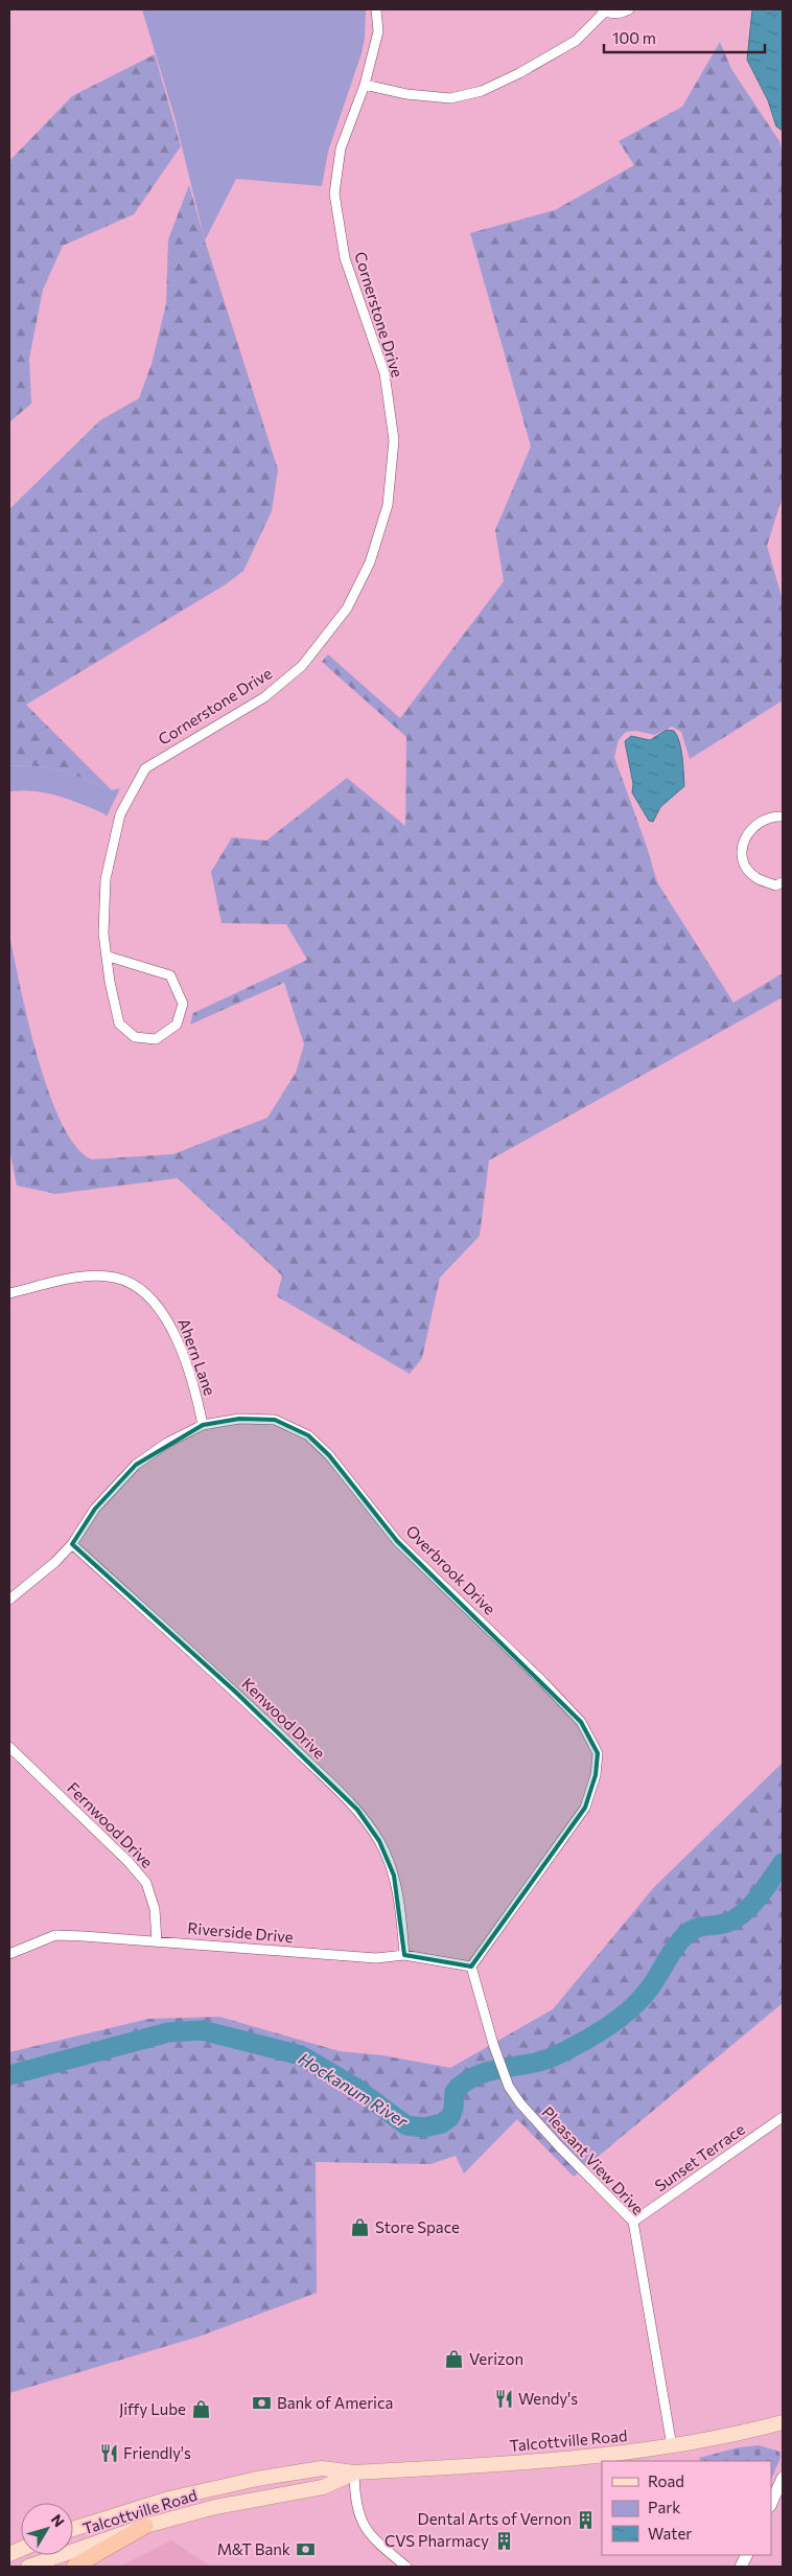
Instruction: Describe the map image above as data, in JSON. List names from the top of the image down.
{
  "streets": {
    "main road": ["Talcottville Road"],
    "street": [
      "Cornerstone Drive",
      "Ahern Lane",
      "Overbrook Drive",
      "Kenwood Drive",
      "Fernwood Drive",
      "Riverside Drive",
      "Sunset Terrace",
      "Pleasant View Drive"
    ]
  },
  "crossings": [
    ["Ahern Lane", "Overbrook Drive"],
    ["Overbrook Drive", "Kenwood Drive"],
    ["Overbrook Drive", "Riverside Drive"],
    ["Overbrook Drive", "Pleasant View Drive"],
    ["Kenwood Drive", "Riverside Drive"],
    ["Fernwood Drive", "Riverside Drive"],
    ["Riverside Drive", "Pleasant View Drive"],
    ["Sunset Terrace", "Pleasant View Drive"],
    ["Pleasant View Drive", "Talcottville Road"]
  ],
  "water": ["Hockanum River"],
  "places": {
    "shop": ["Store Space", "Verizon", "Jiffy Lube"],
    "restaurant": ["Wendy's", "Friendly's"],
    "bank": ["Bank of America", "M&T Bank"],
    "building": ["Dental Arts of Vernon", "CVS Pharmacy"]
  },
  "legend": ["Road", "Park", "Water"],
  "scale_bar": "100 m",
  "north": "top right"
}
